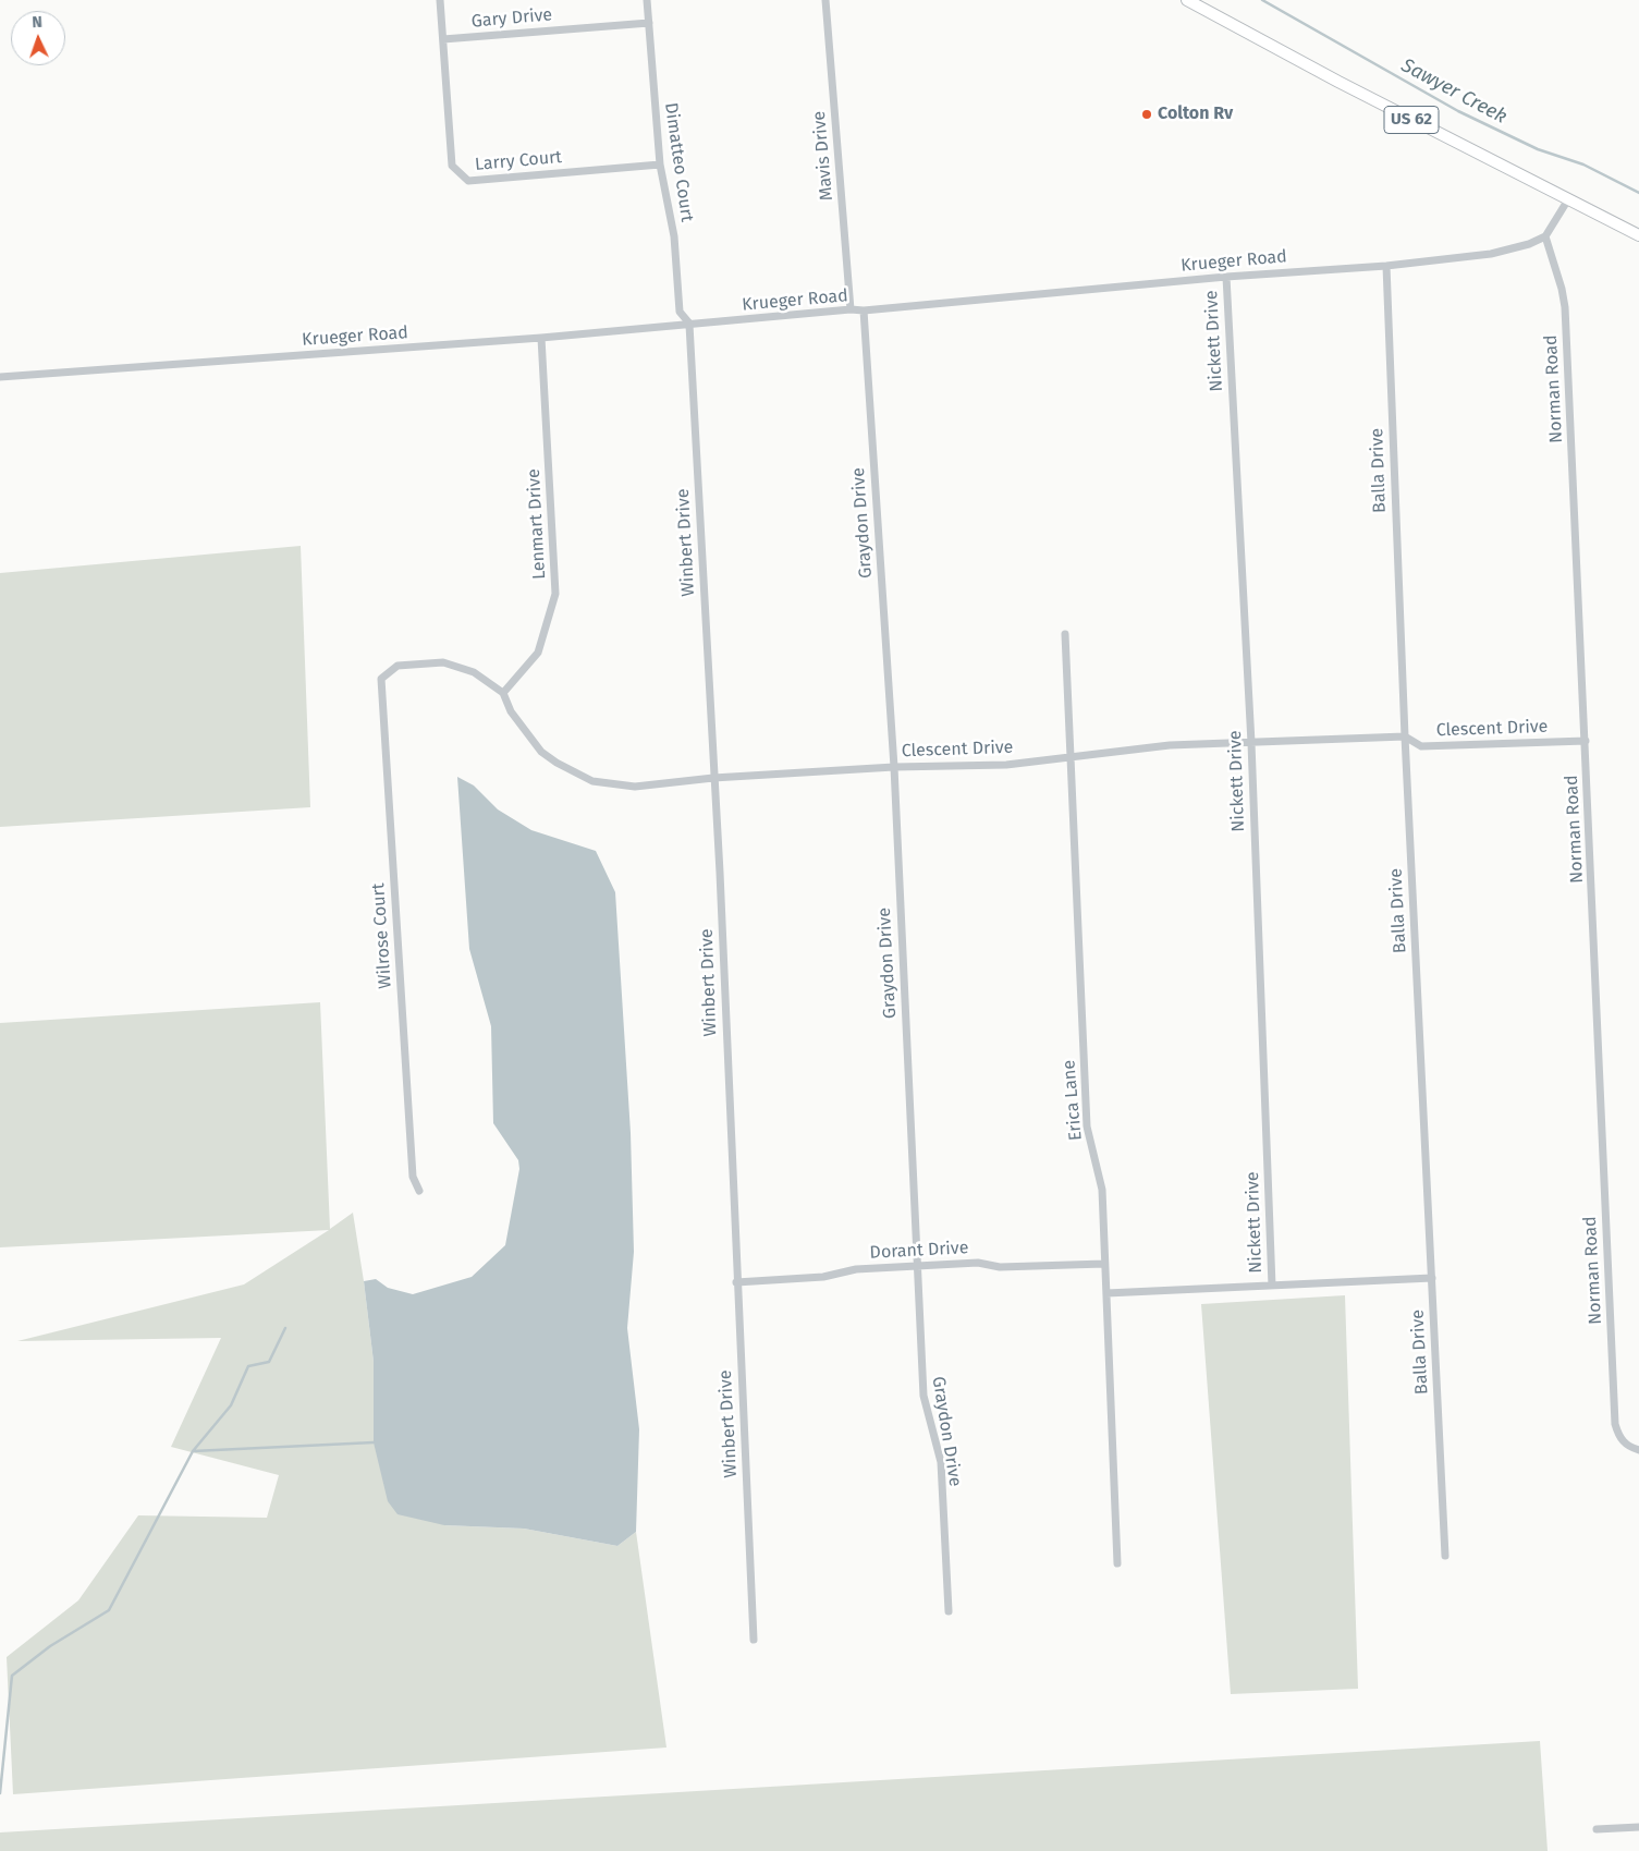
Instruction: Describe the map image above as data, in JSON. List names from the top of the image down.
{
  "streets": {
    "main road": ["US 62"],
    "street": [
      "Gary Drive",
      "Mavis Drive",
      "Larry Court",
      "Dimatteo Court",
      "Krueger Road",
      "Nickett Drive",
      "Norman Road",
      "Balla Drive",
      "Graydon Drive",
      "Lenmart Drive",
      "Winbert Drive",
      "Clescent Drive",
      "Wilrose Court",
      "Erica Lane",
      "Dorant Drive"
    ]
  },
  "crossings": [
    ["Gary Drive", "Larry Court"],
    ["Gary Drive", "Dimatteo Court"],
    ["Mavis Drive", "Krueger Road"],
    ["Larry Court", "Dimatteo Court"],
    ["Dimatteo Court", "Krueger Road"],
    ["Dimatteo Court", "Winbert Drive"],
    ["Krueger Road", "Nickett Drive"],
    ["Krueger Road", "Norman Road"],
    ["Krueger Road", "Balla Drive"],
    ["Krueger Road", "Graydon Drive"],
    ["Krueger Road", "Lenmart Drive"],
    ["Krueger Road", "Winbert Drive"],
    ["Nickett Drive", "Clescent Drive"],
    ["Norman Road", "Clescent Drive"],
    ["Balla Drive", "Clescent Drive"],
    ["Graydon Drive", "Clescent Drive"],
    ["Graydon Drive", "Dorant Drive"],
    ["Lenmart Drive", "Clescent Drive"],
    ["Winbert Drive", "Clescent Drive"],
    ["Winbert Drive", "Dorant Drive"],
    ["Clescent Drive", "Wilrose Court"],
    ["Clescent Drive", "Erica Lane"],
    ["Erica Lane", "Dorant Drive"]
  ],
  "water": ["Sawyer Creek"],
  "places": ["Colton Rv"],
  "north": "top"
}
